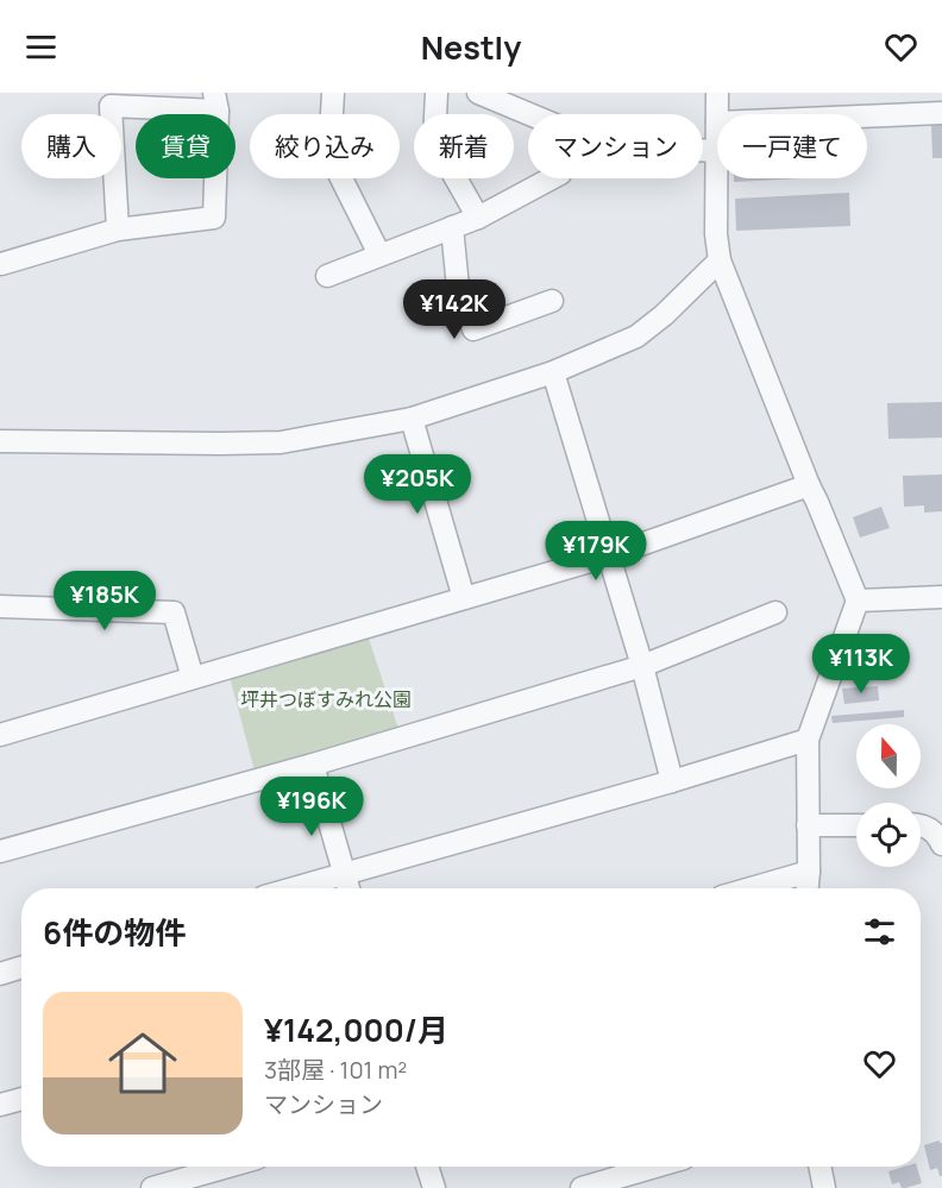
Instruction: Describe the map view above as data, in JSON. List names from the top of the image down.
{
  "parks": ["坪井つぼすみれ公園"],
  "north": "top",
  "page": {
    "header": "Nestly",
    "chip": [
      "購入",
      "賃貸",
      "絞り込み",
      "新着",
      "マンション",
      "一戸建て"
    ],
    "price": [
      "¥142K",
      "¥205K",
      "¥179K",
      "¥185K",
      "¥113K",
      "¥196K"
    ],
    "heading": "6件の物件",
    "list": [
      {
        "name": "¥142,000/月",
        "note": "3部屋 · 101 m² · マンション"
      }
    ]
  }
}
